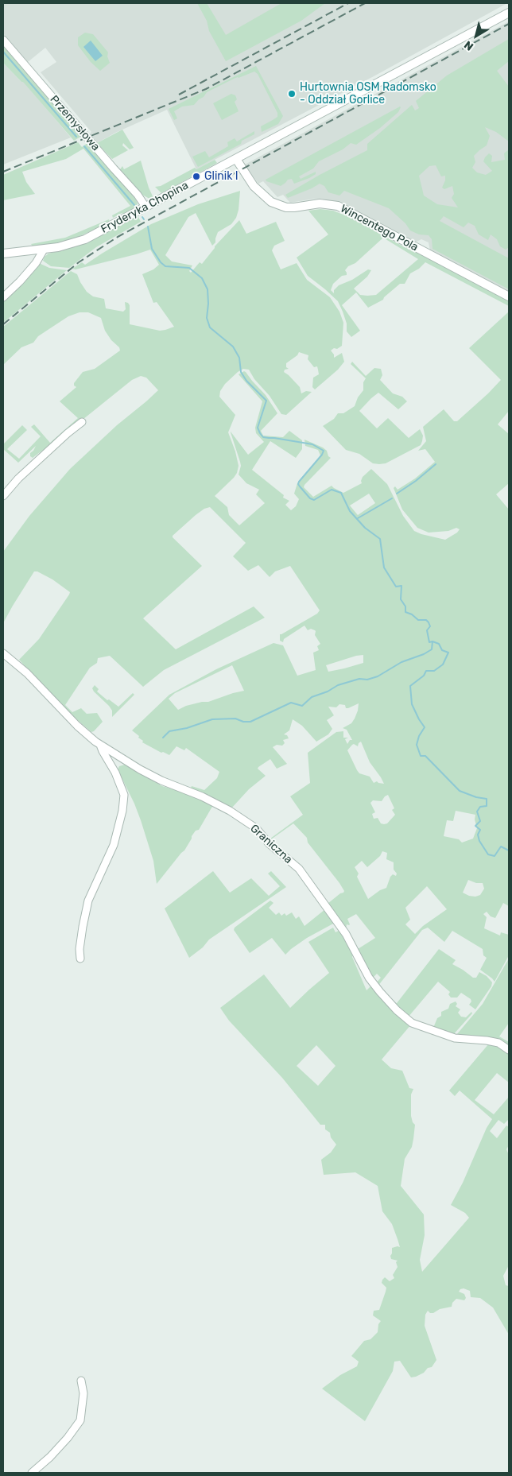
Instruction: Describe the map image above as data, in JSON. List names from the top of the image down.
{
  "streets": {
    "street": [
      "Przemysłowa",
      "Fryderyka Chopina",
      "Wincentego Pola",
      "Graniczna"
    ]
  },
  "crossings": [
    ["Przemysłowa", "Fryderyka Chopina"],
    ["Fryderyka Chopina", "Wincentego Pola"]
  ],
  "places": ["Hurtownia OSM Radomsko - Oddział Gorlice", "Glinik I"],
  "north": "bottom left"
}
